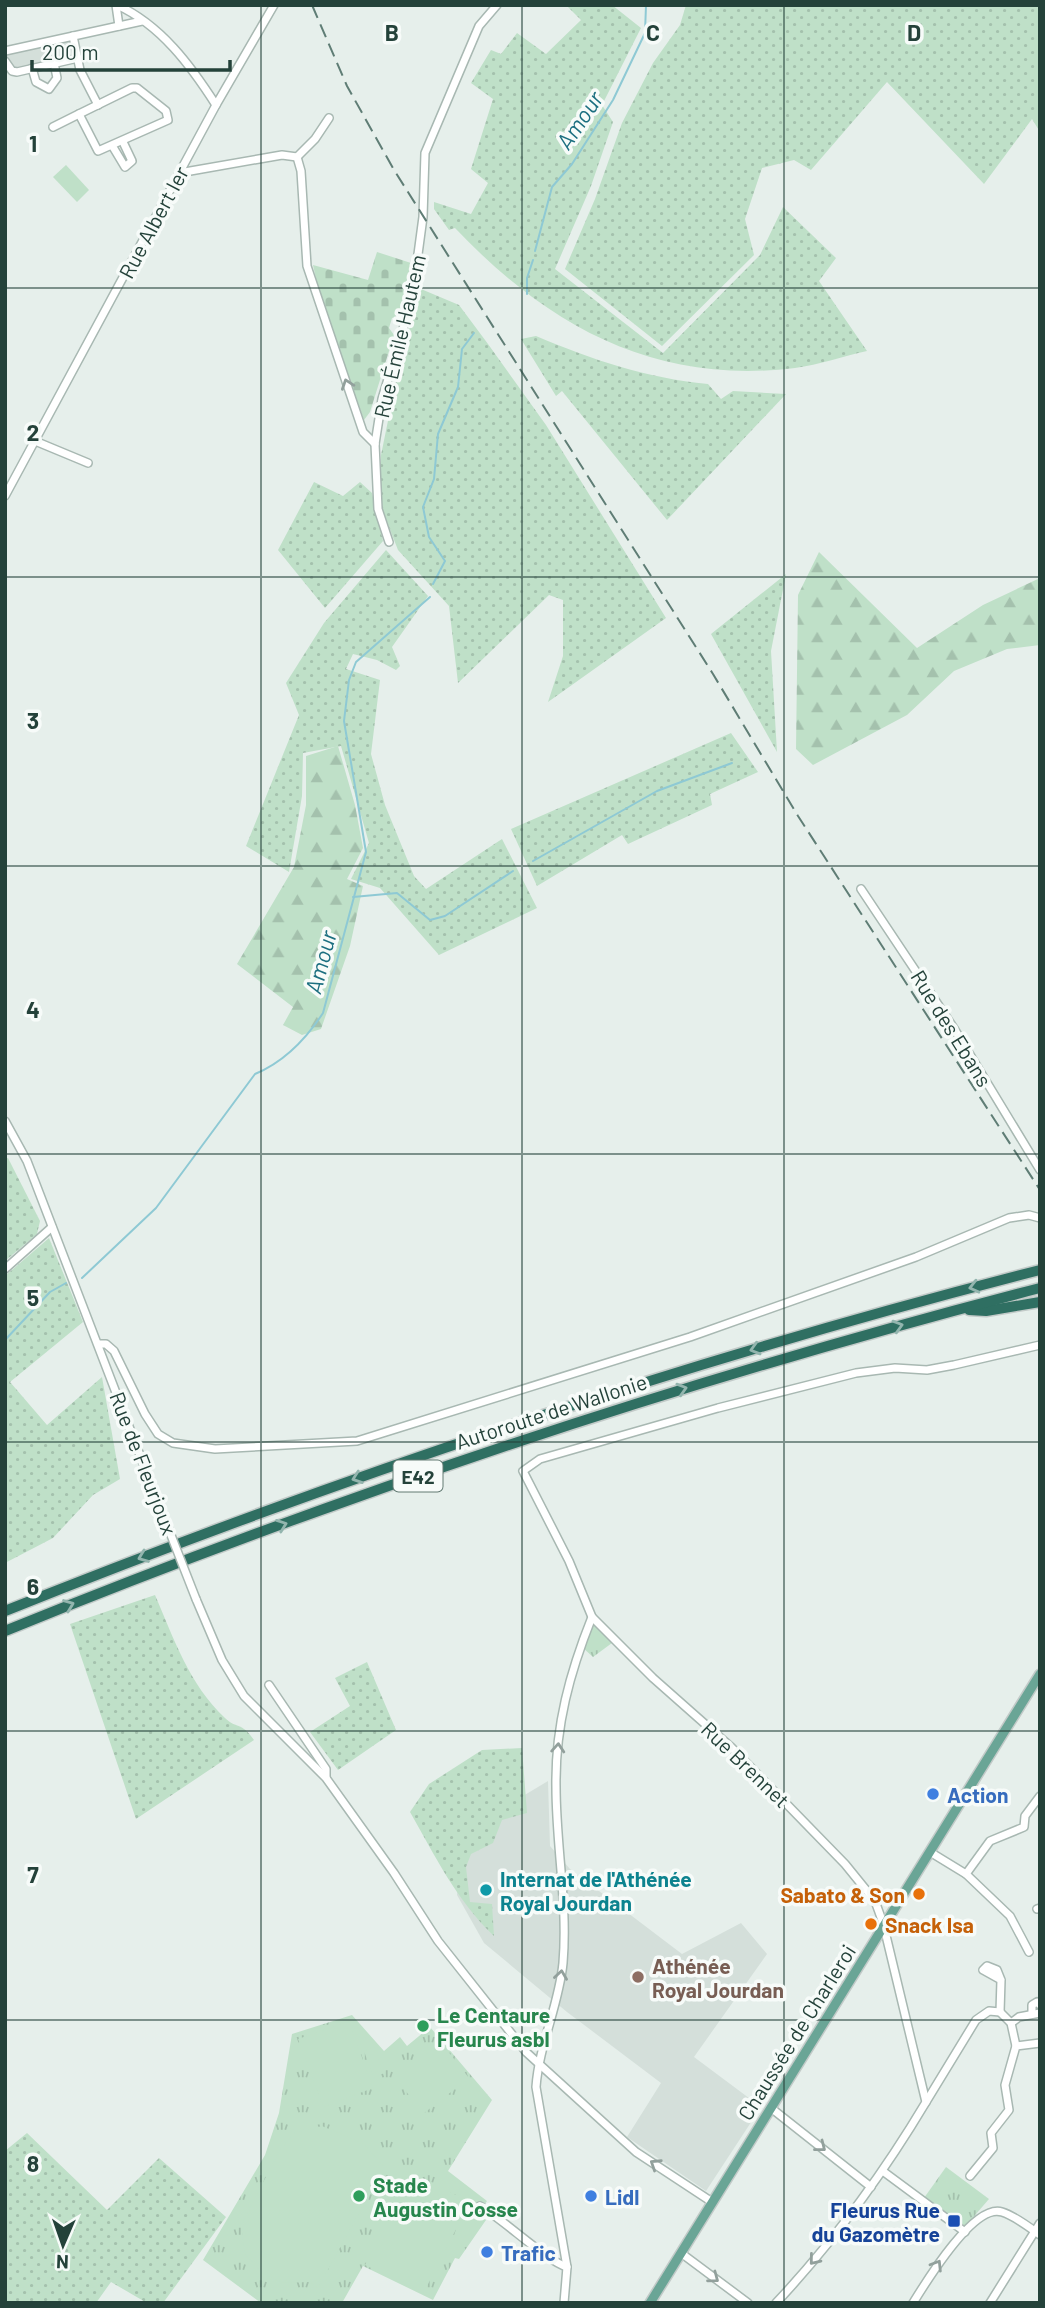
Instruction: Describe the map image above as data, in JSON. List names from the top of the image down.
{
  "streets": {
    "highway": ["Autoroute de Wallonie", "E42"],
    "main road": ["Chaussée de Charleroi"],
    "street": [
      "Rue Albert Ier",
      "Rue Émile Hautem",
      "Rue des Ebans",
      "Rue de Fleurjoux",
      "Rue Brennet"
    ]
  },
  "crossings": [
    ["Rue de Fleurjoux", "Chaussée de Charleroi"],
    ["Rue Brennet", "Chaussée de Charleroi"]
  ],
  "water": ["Amour"],
  "places": {
    "other": [
      "Action",
      "Internat de l'Athénée Royal Jourdan",
      "Sabato & Son",
      "Snack Isa",
      "Athénée Royal Jourdan",
      "Le Centaure Fleurus asbl",
      "Stade Augustin Cosse",
      "Lidl",
      "Trafic"
    ],
    "transit": ["Fleurus Rue du Gazomètre"]
  },
  "scale_bar": "200 m",
  "north": "bottom",
  "grid": {
    "columns": ["B", "C", "D"],
    "rows": [
      "1",
      "2",
      "3",
      "4",
      "5",
      "6",
      "7",
      "8"
    ]
  }
}
